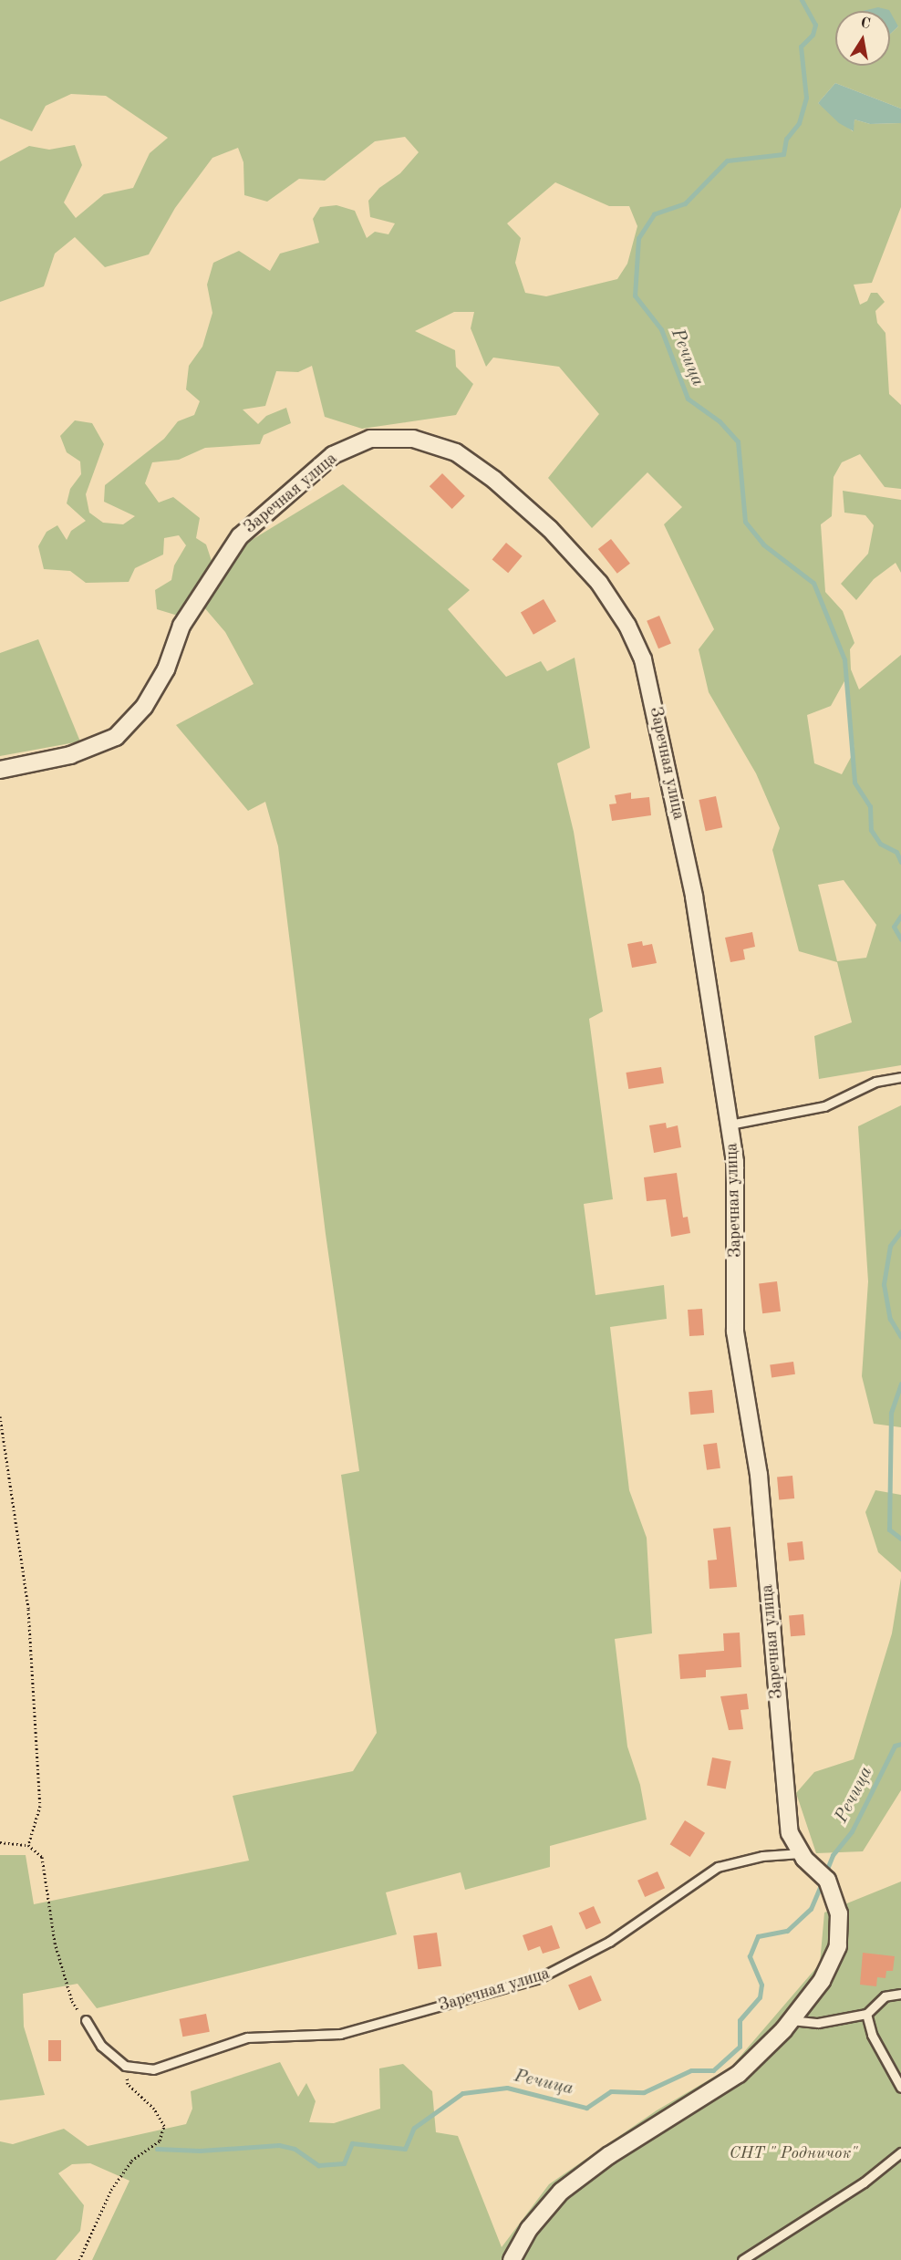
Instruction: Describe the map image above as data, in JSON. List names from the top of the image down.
{
  "streets": {
    "street": ["Заречная улица"]
  },
  "water": ["Речица"],
  "parks": ["СНТ \" Родничок\""],
  "north": "top"
}
